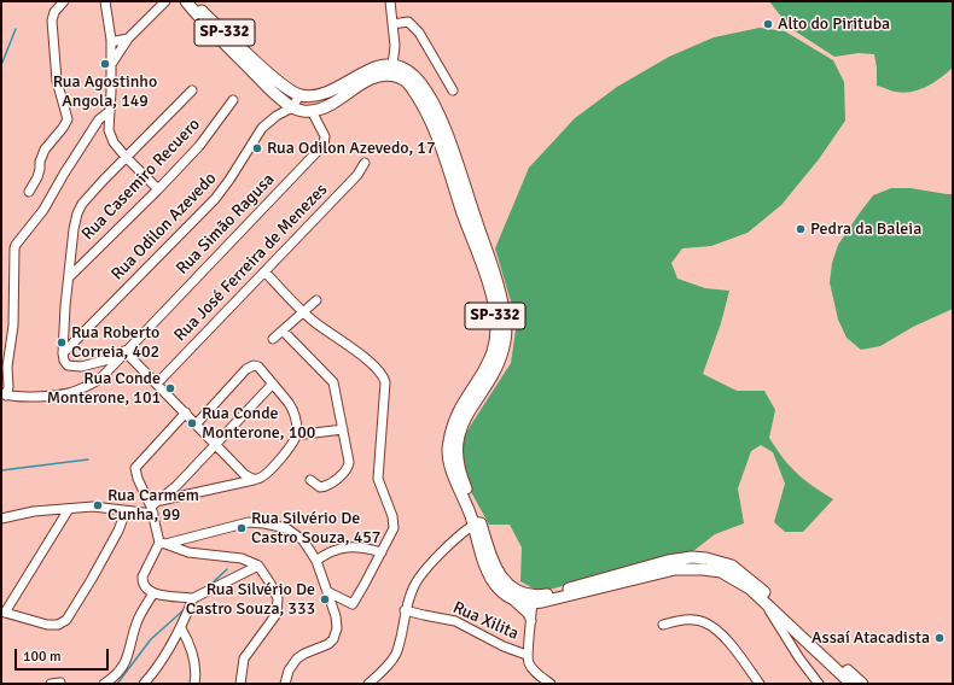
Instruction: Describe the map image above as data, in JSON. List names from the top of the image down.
{
  "streets": {
    "main road": ["SP-332"],
    "street": [
      "Rua Casemiro Recuero",
      "Rua Simão Ragusa",
      "Rua Odilon Azevedo",
      "Rua José Ferreira de Menezes",
      "Rua Xilita"
    ]
  },
  "crossings": [
    ["SP-332", "Rua Simão Ragusa"],
    ["SP-332", "Rua Odilon Azevedo"]
  ],
  "places": [
    "Alto do Pirituba",
    "Rua Agostinho Angola, 149",
    "Rua Odilon Azevedo, 17",
    "Pedra da Baleia",
    "Rua Roberto Correia, 402",
    "Rua Conde Monterone, 101",
    "Rua Conde Monterone, 100",
    "Rua Carmem Cunha, 99",
    "Rua Silvério De Castro Souza, 457",
    "Rua Silvério De Castro Souza, 333",
    "Assaí Atacadista"
  ],
  "scale_bar": "100 m"
}
